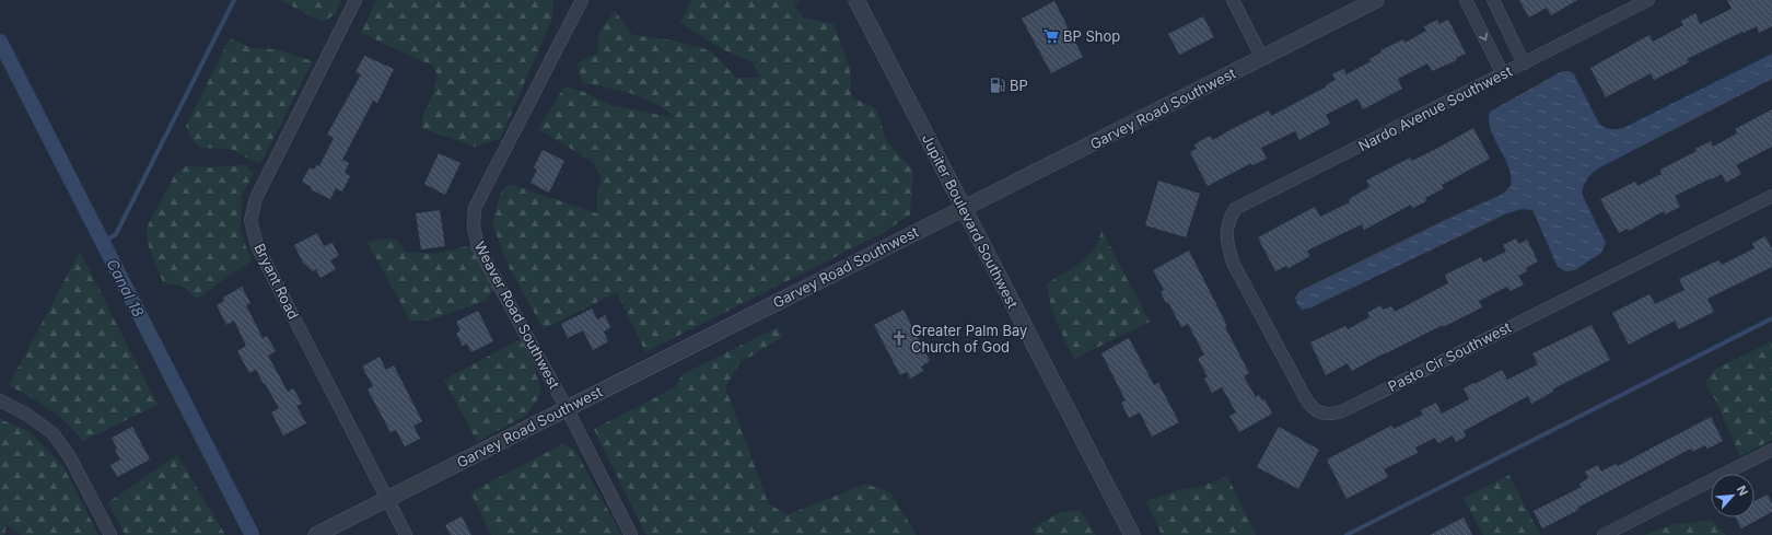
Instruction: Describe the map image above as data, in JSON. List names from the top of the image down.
{
  "streets": {
    "street": [
      "Garvey Road Southwest",
      "Nardo Avenue Southwest",
      "Jupiter Boulevard Southwest",
      "Bryant Road",
      "Weaver Road Southwest",
      "Pasto Cir Southwest"
    ]
  },
  "crossings": [
    ["Garvey Road Southwest", "Jupiter Boulevard Southwest"],
    ["Garvey Road Southwest", "Bryant Road"],
    ["Garvey Road Southwest", "Weaver Road Southwest"],
    ["Nardo Avenue Southwest", "Pasto Cir Southwest"]
  ],
  "water": ["Canal 18"],
  "places": {
    "supermarket": ["BP Shop"],
    "fuel station": ["BP"],
    "church": ["Greater Palm Bay Church of God"]
  },
  "north": "top right"
}
